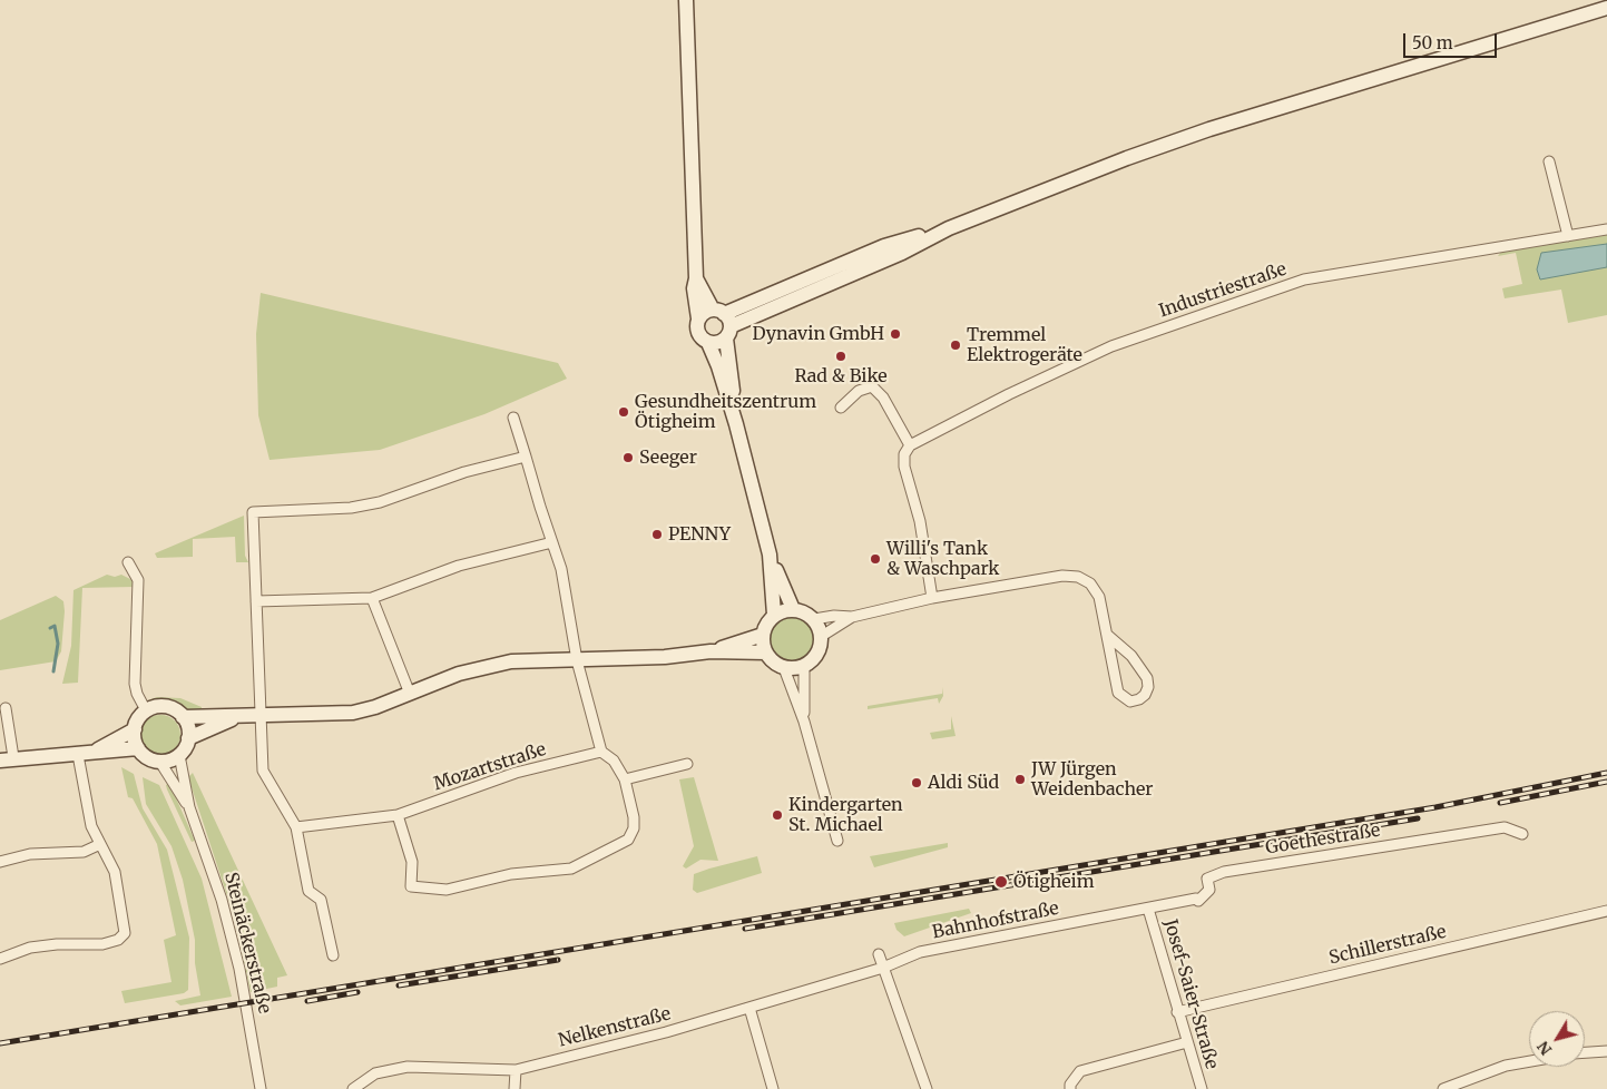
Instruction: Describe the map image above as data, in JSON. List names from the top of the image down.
{
  "streets": {
    "street": [
      "Industriestraße",
      "Mozartstraße",
      "Goethestraße",
      "Bahnhofstraße",
      "Steinäckerstraße",
      "Schillerstraße",
      "Josef-Saier-Straße",
      "Nelkenstraße"
    ]
  },
  "crossings": [
    ["Goethestraße", "Bahnhofstraße"],
    ["Goethestraße", "Josef-Saier-Straße"],
    ["Bahnhofstraße", "Josef-Saier-Straße"],
    ["Bahnhofstraße", "Nelkenstraße"],
    ["Schillerstraße", "Josef-Saier-Straße"]
  ],
  "places": [
    "Dynavin GmbH",
    "Tremmel Elektrogeräte",
    "Rad & Bike",
    "Gesundheitszentrum Ötigheim",
    "Seeger",
    "PENNY",
    "Willi's Tank & Waschpark",
    "JW Jürgen Weidenbacher",
    "Aldi Süd",
    "Kindergarten St. Michael",
    "Ötigheim"
  ],
  "scale_bar": "50 m",
  "north": "bottom left"
}
